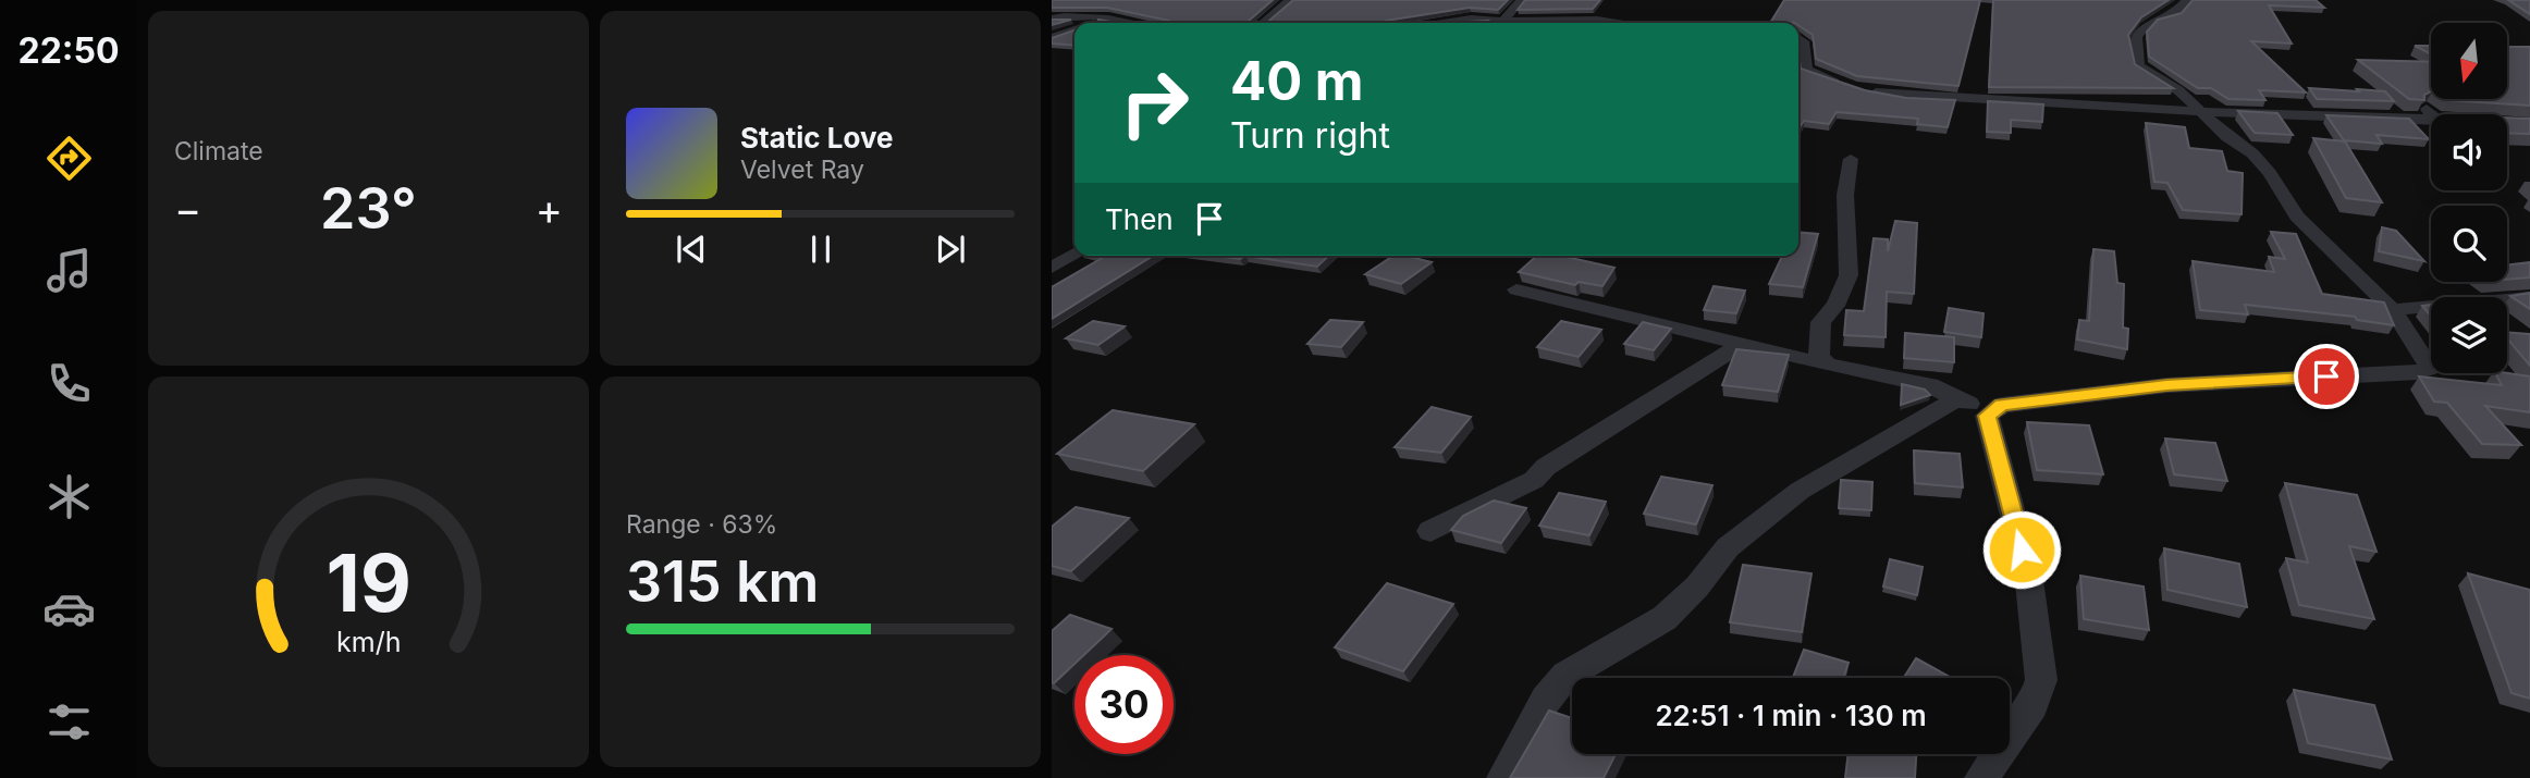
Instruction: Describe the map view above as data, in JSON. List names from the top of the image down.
{
  "north": "bottom",
  "page": {
    "tabs": "22:50",
    "tile": [
      "Climate",
      ["Range · 63%", "315 km"]
    ],
    "turn": ["40 m", "Turn right"],
    "song": ["Static Love", "Velvet Ray"],
    "heat": ["−", "23°", "+"],
    "then": "Then",
    "limit": "30",
    "trip": "22:51 · 1 min · 130 m",
    "gauge": ["19", "km/h"]
  }
}
